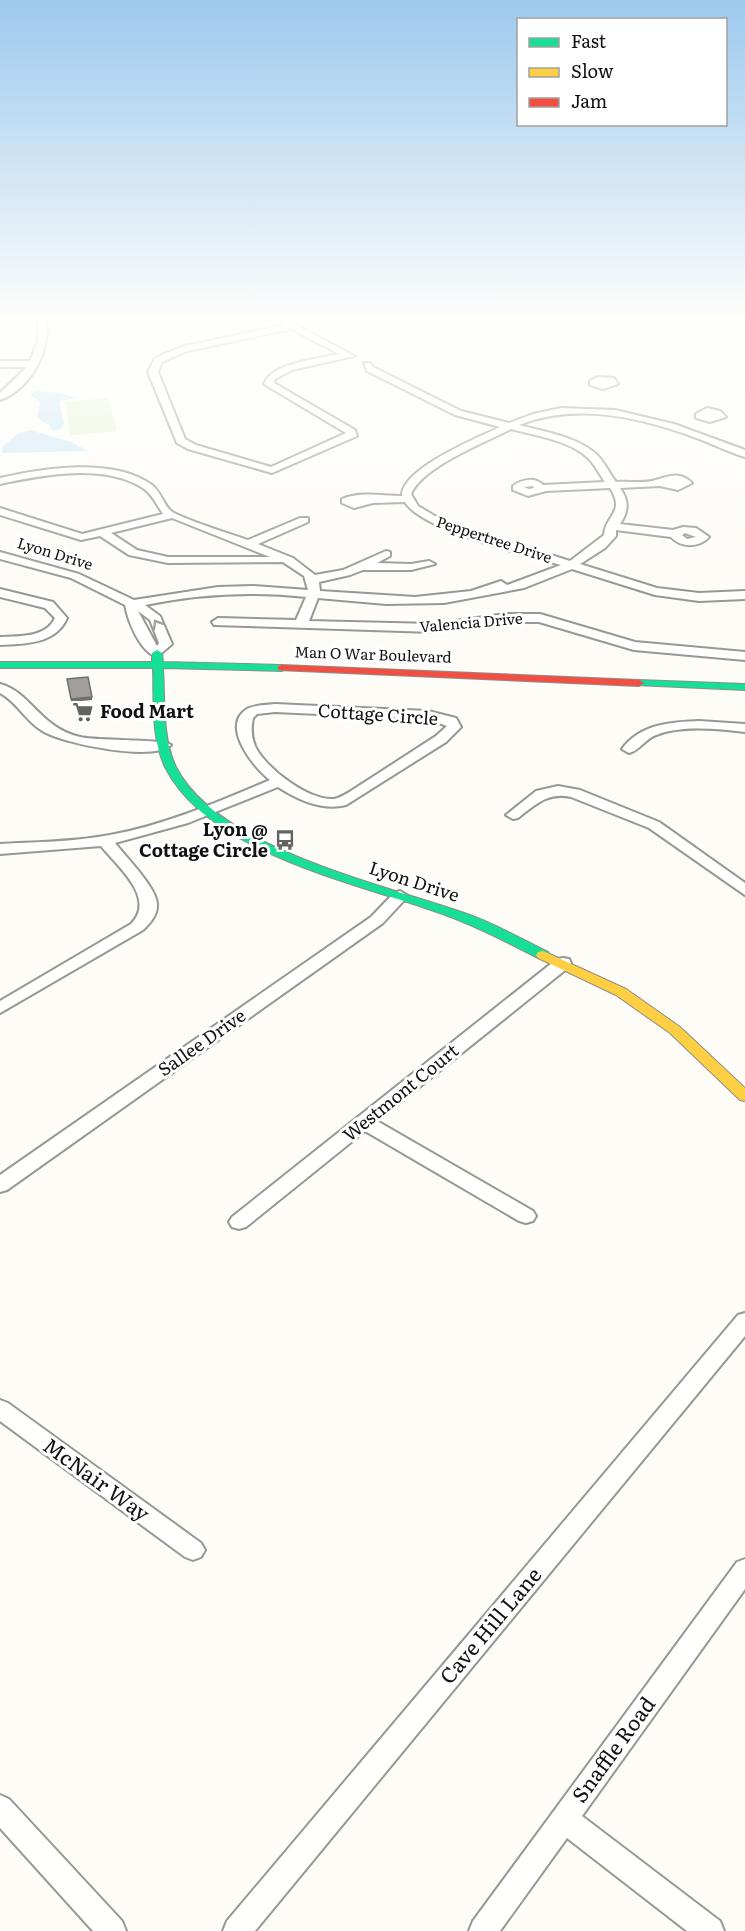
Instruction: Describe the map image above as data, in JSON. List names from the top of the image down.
{
  "streets": {
    "main road": ["Lyon Drive", "Man O War Boulevard"],
    "street": [
      "Peppertree Drive",
      "Valencia Drive",
      "Cottage Circle",
      "Sallee Drive",
      "Westmont Court",
      "McNair Way",
      "Cave Hill Lane",
      "Snaffle Road"
    ]
  },
  "crossings": [
    ["Lyon Drive", "Man O War Boulevard"],
    ["Lyon Drive", "Sallee Drive"],
    ["Lyon Drive", "Westmont Court"]
  ],
  "places": {
    "supermarket": ["Food Mart"],
    "bus stop": ["Lyon @ Cottage Circle"]
  },
  "legend": ["Fast", "Slow", "Jam"]
}
